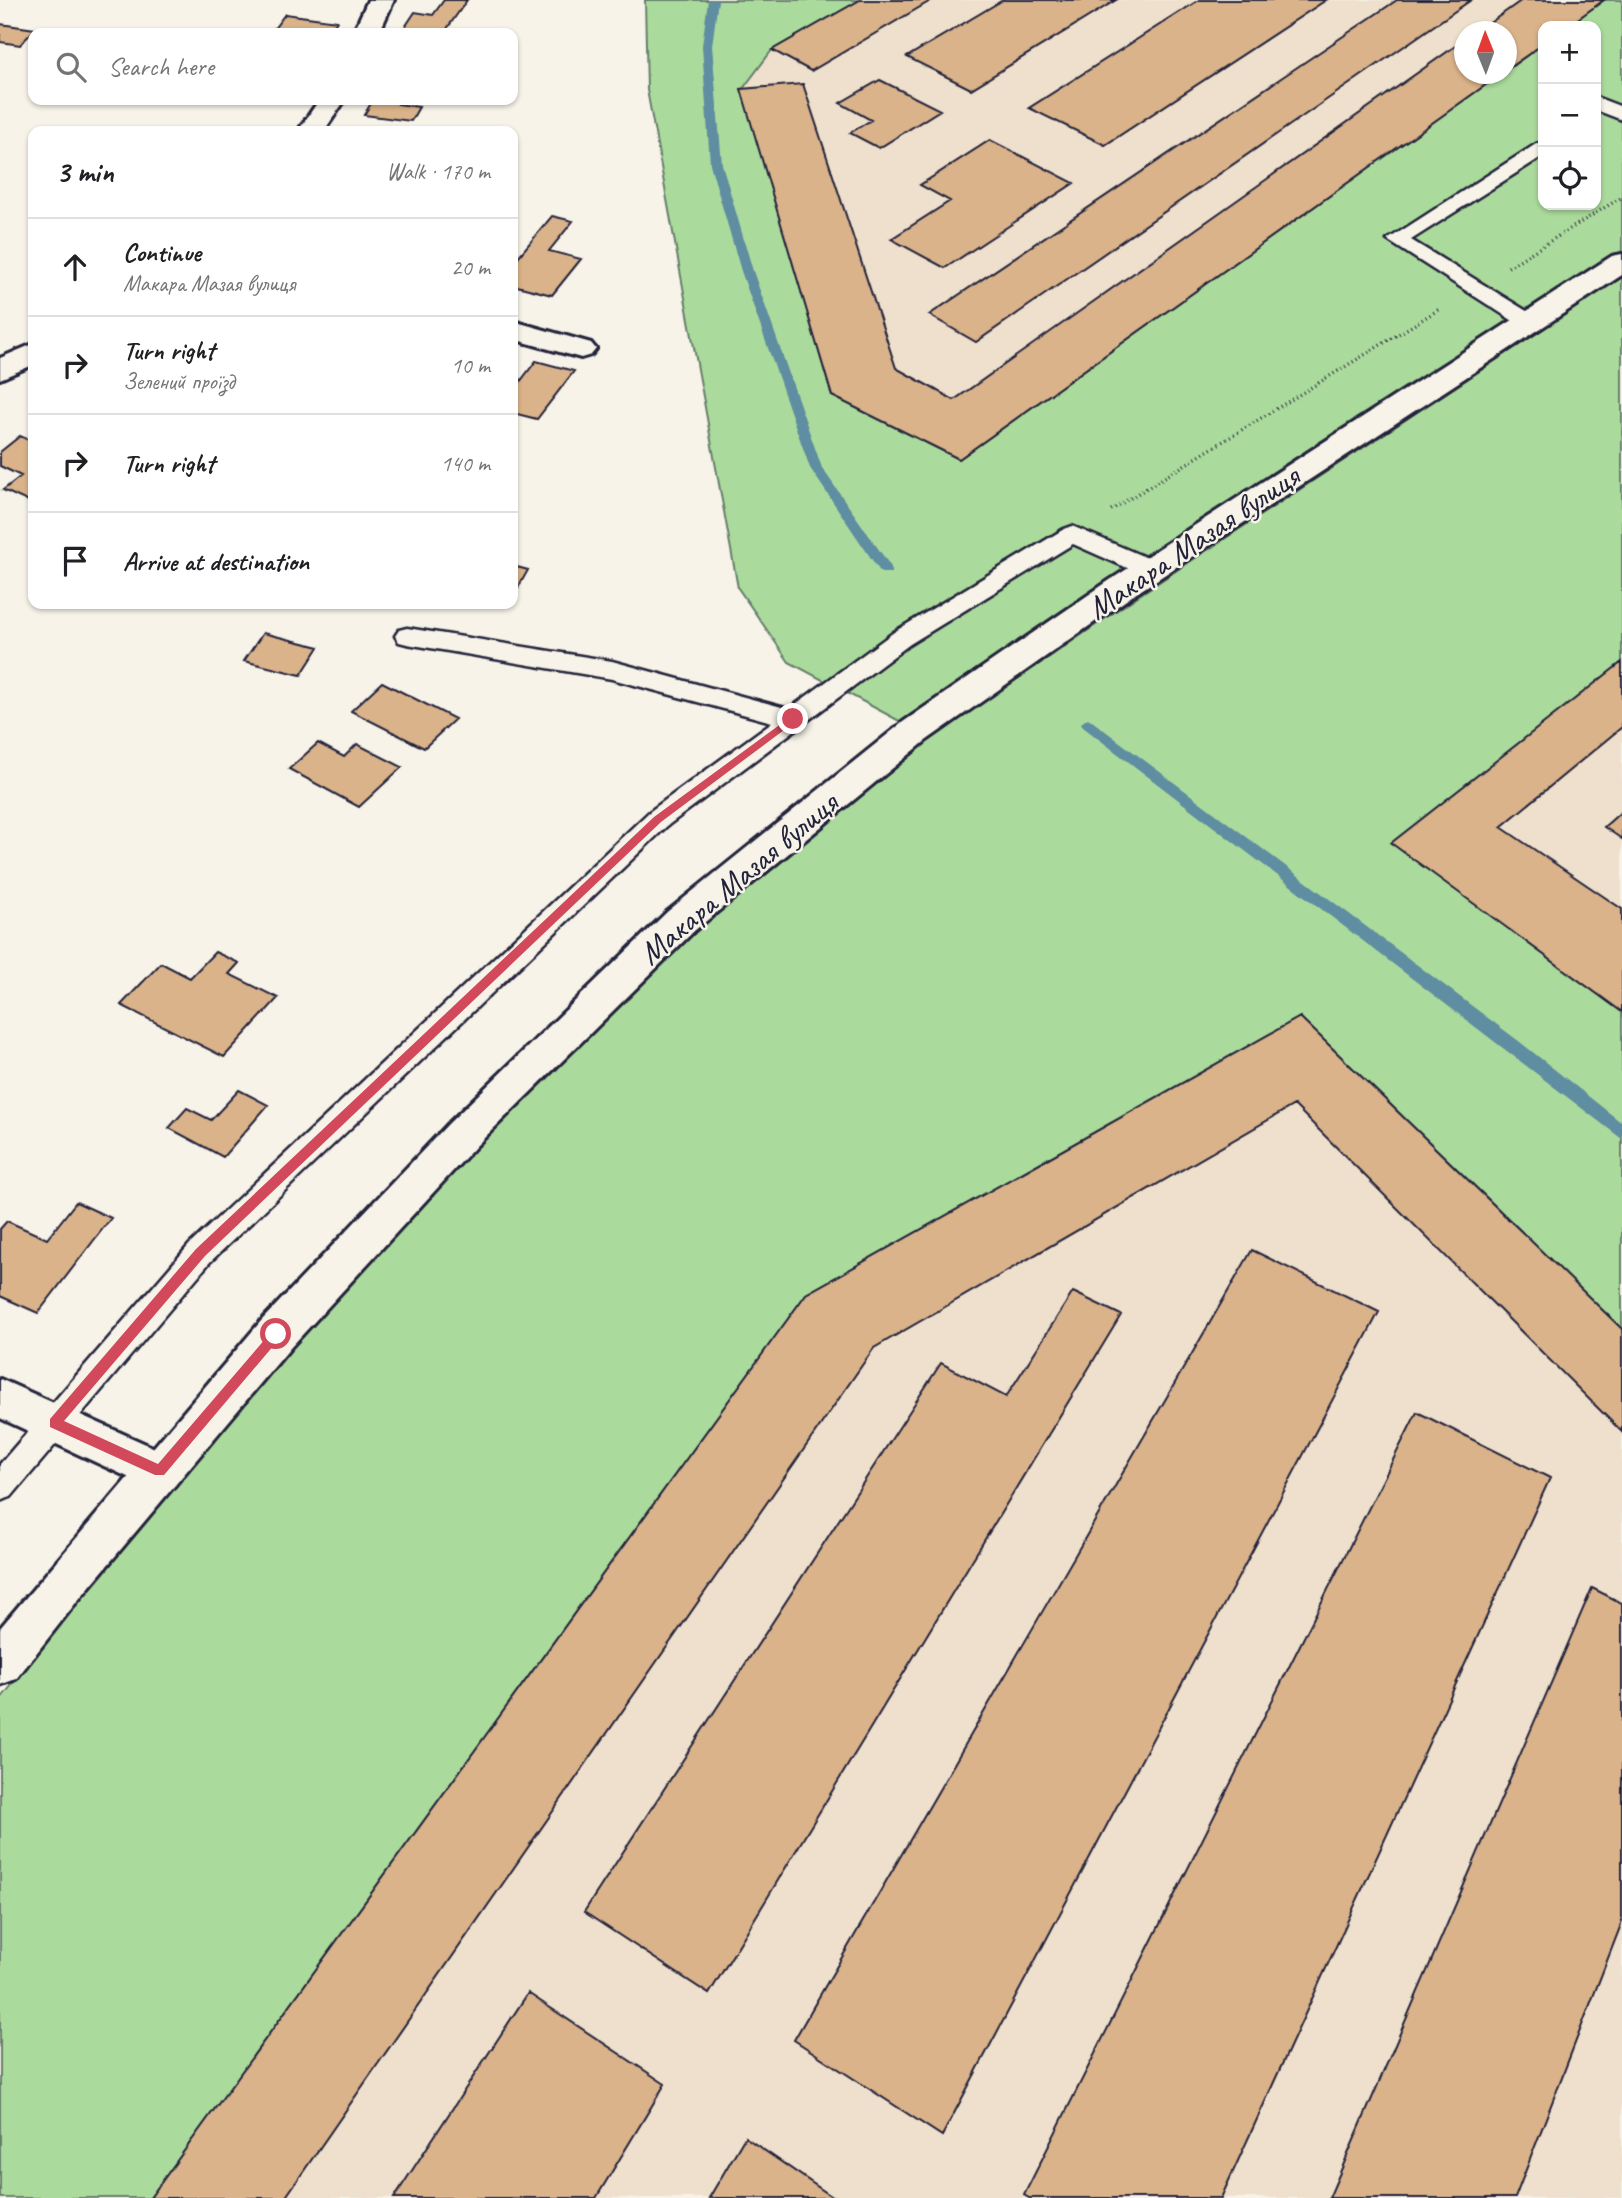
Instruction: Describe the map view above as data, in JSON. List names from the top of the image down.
{
  "streets": {
    "main road": ["Макара Мазая вулиця"]
  },
  "north": "top",
  "page": {
    "map_buttons": ["+", "−"],
    "search": "Search here",
    "heading": ["3 min", "Walk · 170 m"],
    "list": [
      ["Continue", "Макара Мазая вулиця", "20 m"],
      ["Turn right", "Зелений проїзд", "10 m"],
      ["Turn right", "140 m"],
      "Arrive at destination"
    ]
  }
}
